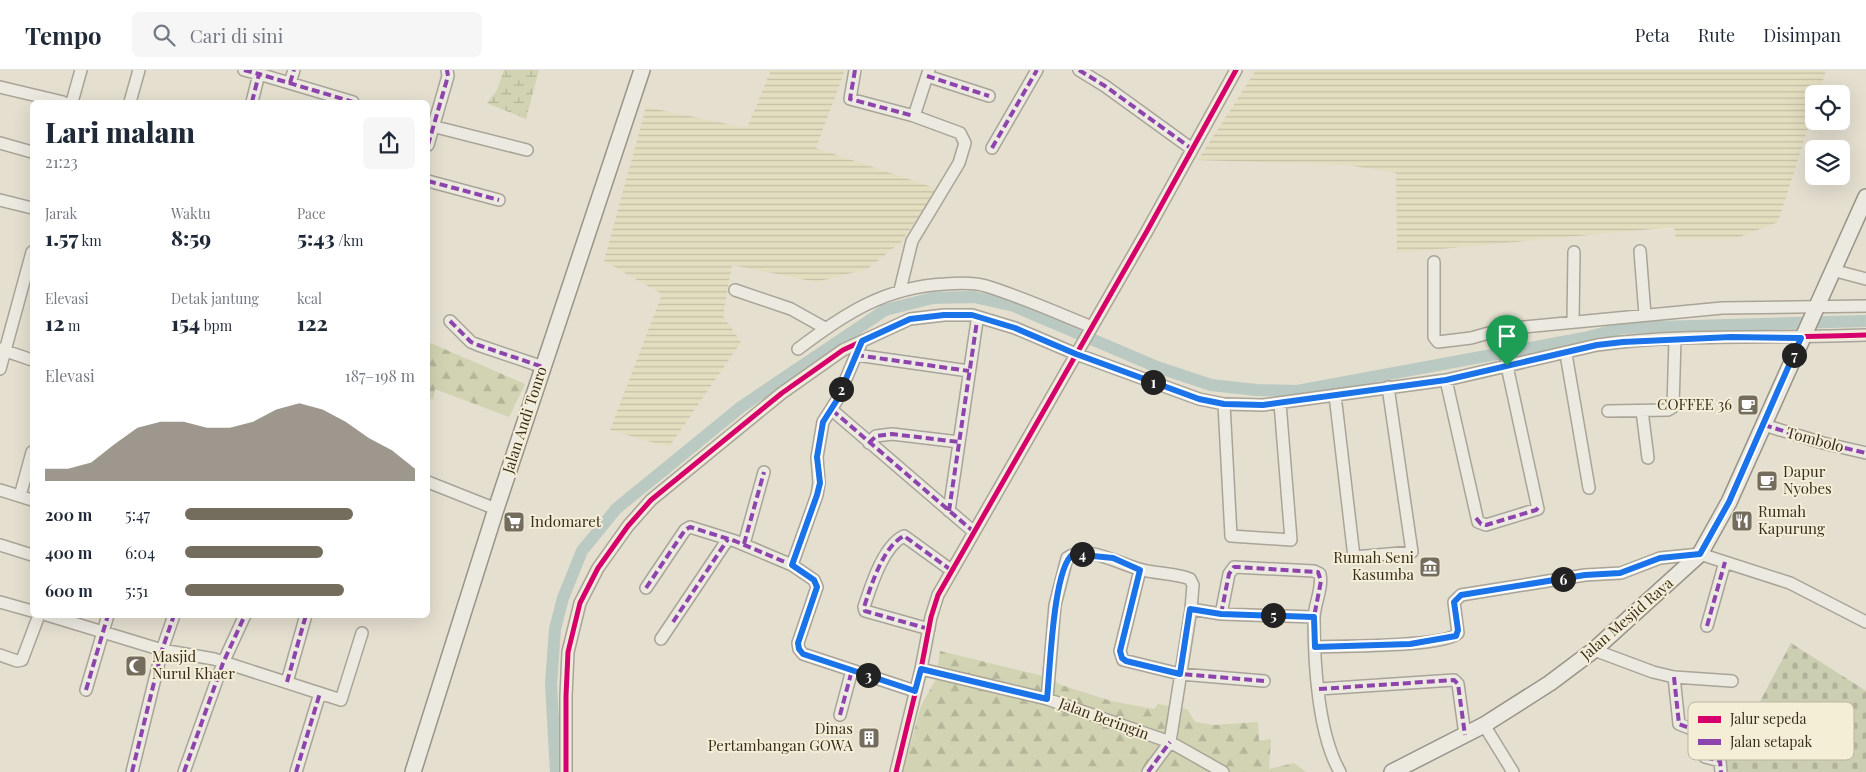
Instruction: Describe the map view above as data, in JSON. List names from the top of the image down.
{
  "streets": {
    "street": [
      "Jalan Andi Tonro",
      "Tombolo",
      "Jalan Mesjid Raya",
      "Jalan Beringin"
    ]
  },
  "crossings": [
    ["Tombolo", "Jalan Mesjid Raya"]
  ],
  "places": {
    "cafe": ["COFFEE 36", "Dapur Nyobes"],
    "restaurant": ["Rumah Kapurung"],
    "supermarket": ["Indomaret"],
    "museum": ["Rumah Seni Kasumba"],
    "mosque": ["Masjid Nurul Khaer"],
    "building": ["Dinas Pertambangan GOWA"]
  },
  "legend": ["Jalur sepeda", "Jalan setapak"],
  "page": {
    "header": "Tempo",
    "search": "Cari di sini",
    "nav": ["Peta", "Rute", "Disimpan"],
    "heading": ["Lari malam", "21:23"],
    "stats": [
      ["Jarak", "1.57 km"],
      ["Waktu", "8:59"],
      ["Pace", "5:43 /km"],
      ["Elevasi", "12 m"],
      ["Detak jantung", "154 bpm"],
      ["kcal", "122"]
    ],
    "pins": [
      "7",
      "1",
      "2",
      "4",
      "6",
      "5",
      "3"
    ],
    "chart": ["Elevasi", "187–198 m"],
    "list": [
      {
        "name": "200 m",
        "note": "5:47"
      },
      {
        "name": "400 m",
        "note": "6:04"
      },
      {
        "name": "600 m",
        "note": "5:51"
      }
    ]
  }
}
